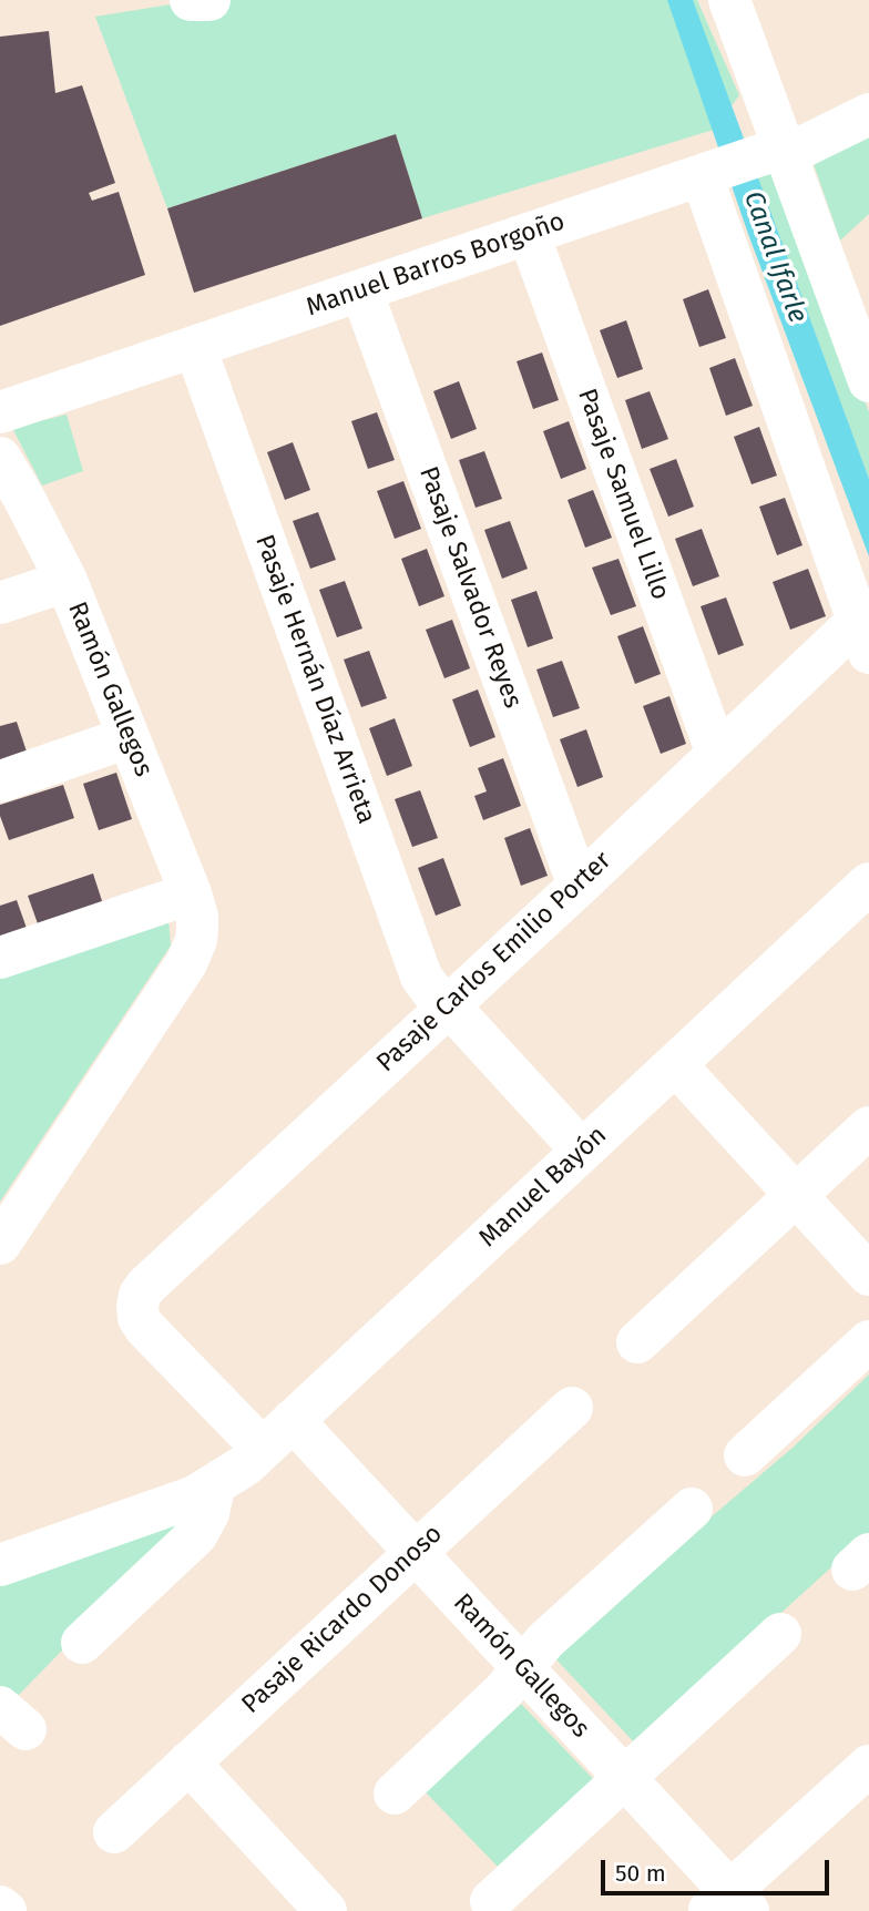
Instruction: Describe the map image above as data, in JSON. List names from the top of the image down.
{
  "streets": {
    "street": [
      "Manuel Barros Borgoño",
      "Pasaje Samuel Lillo",
      "Pasaje Salvador Reyes",
      "Pasaje Hernán Díaz Arrieta",
      "Ramón Gallegos",
      "Pasaje Carlos Emilio Porter",
      "Manuel Bayón",
      "Pasaje Ricardo Donoso"
    ]
  },
  "crossings": [
    ["Manuel Barros Borgoño", "Pasaje Samuel Lillo"],
    ["Manuel Barros Borgoño", "Pasaje Salvador Reyes"],
    ["Manuel Barros Borgoño", "Pasaje Hernán Díaz Arrieta"],
    ["Pasaje Samuel Lillo", "Pasaje Carlos Emilio Porter"],
    ["Pasaje Salvador Reyes", "Pasaje Carlos Emilio Porter"],
    ["Pasaje Hernán Díaz Arrieta", "Pasaje Carlos Emilio Porter"],
    ["Pasaje Hernán Díaz Arrieta", "Manuel Bayón"],
    ["Ramón Gallegos", "Manuel Bayón"],
    ["Ramón Gallegos", "Pasaje Ricardo Donoso"],
    ["Pasaje Carlos Emilio Porter", "Manuel Bayón"]
  ],
  "water": ["Canal Ifarle"],
  "scale_bar": "50 m"
}
